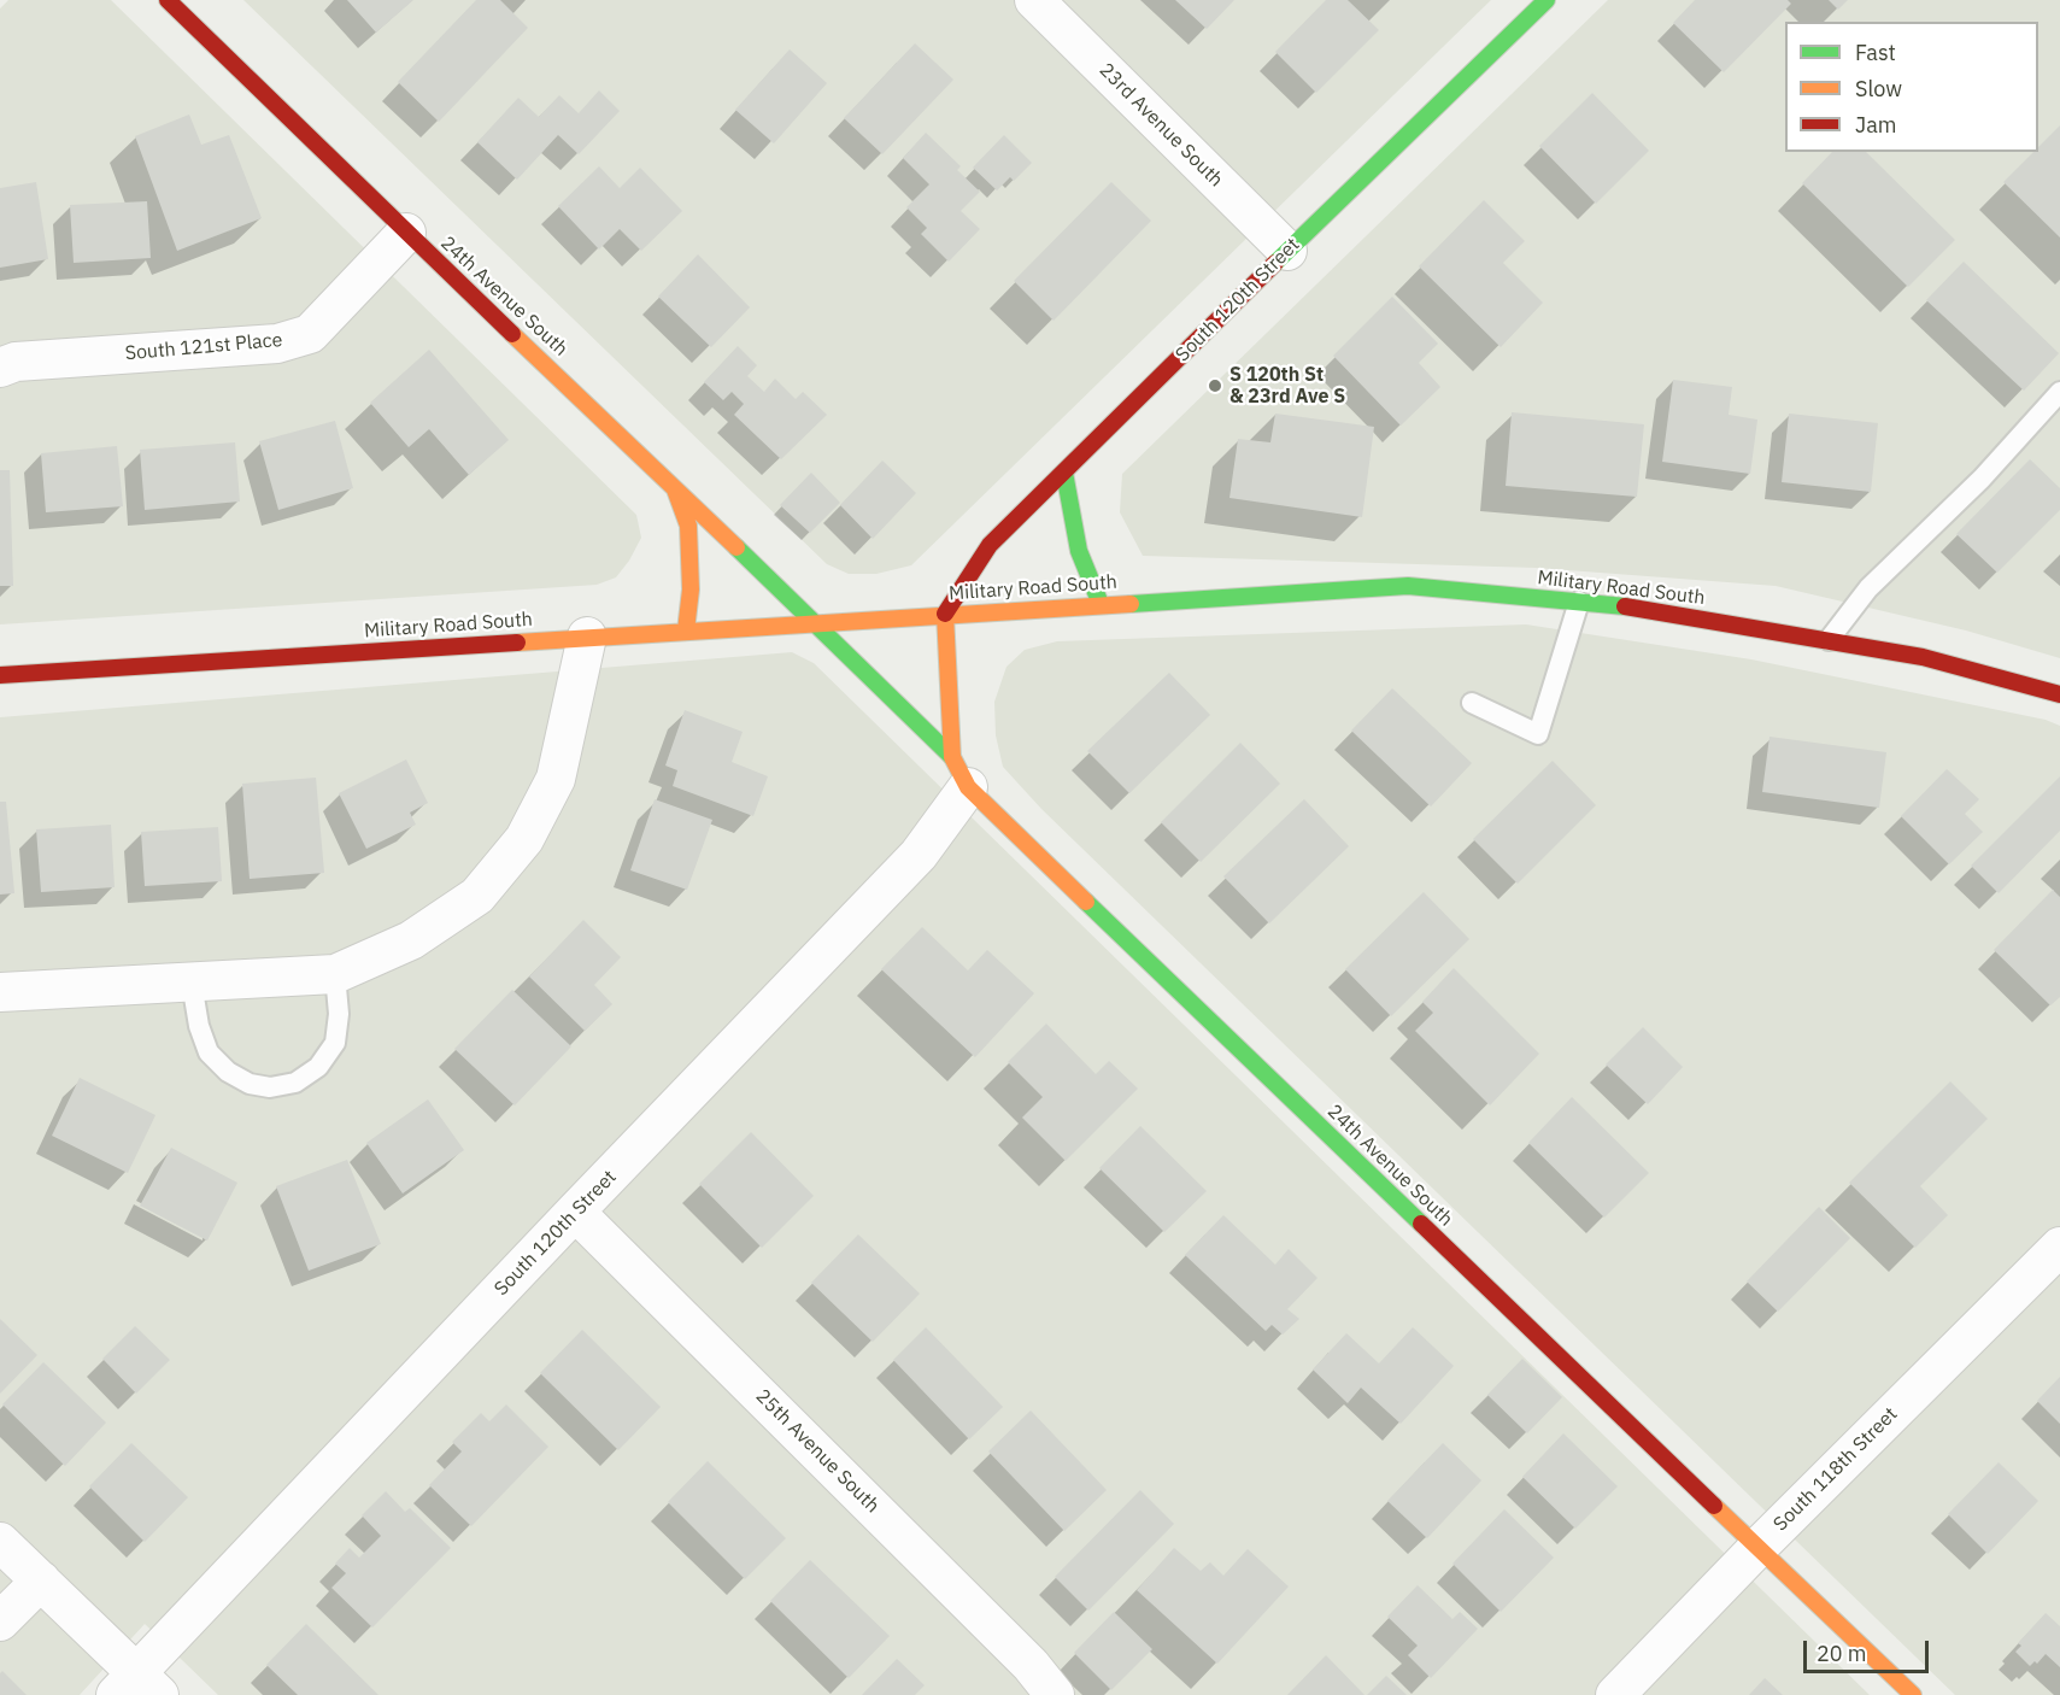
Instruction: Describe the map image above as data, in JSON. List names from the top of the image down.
{
  "streets": {
    "street": [
      "23rd Avenue South",
      "24th Avenue South",
      "South 120th Street",
      "South 121st Place",
      "Military Road South",
      "25th Avenue South",
      "South 118th Street"
    ]
  },
  "crossings": [
    ["23rd Avenue South", "South 120th Street"],
    ["24th Avenue South", "South 120th Street"],
    ["24th Avenue South", "South 121st Place"],
    ["24th Avenue South", "Military Road South"],
    ["24th Avenue South", "South 118th Street"],
    ["South 120th Street", "Military Road South"],
    ["South 120th Street", "25th Avenue South"]
  ],
  "places": ["S 120th St & 23rd Ave S"],
  "legend": ["Fast", "Slow", "Jam"],
  "scale_bar": "20 m"
}
